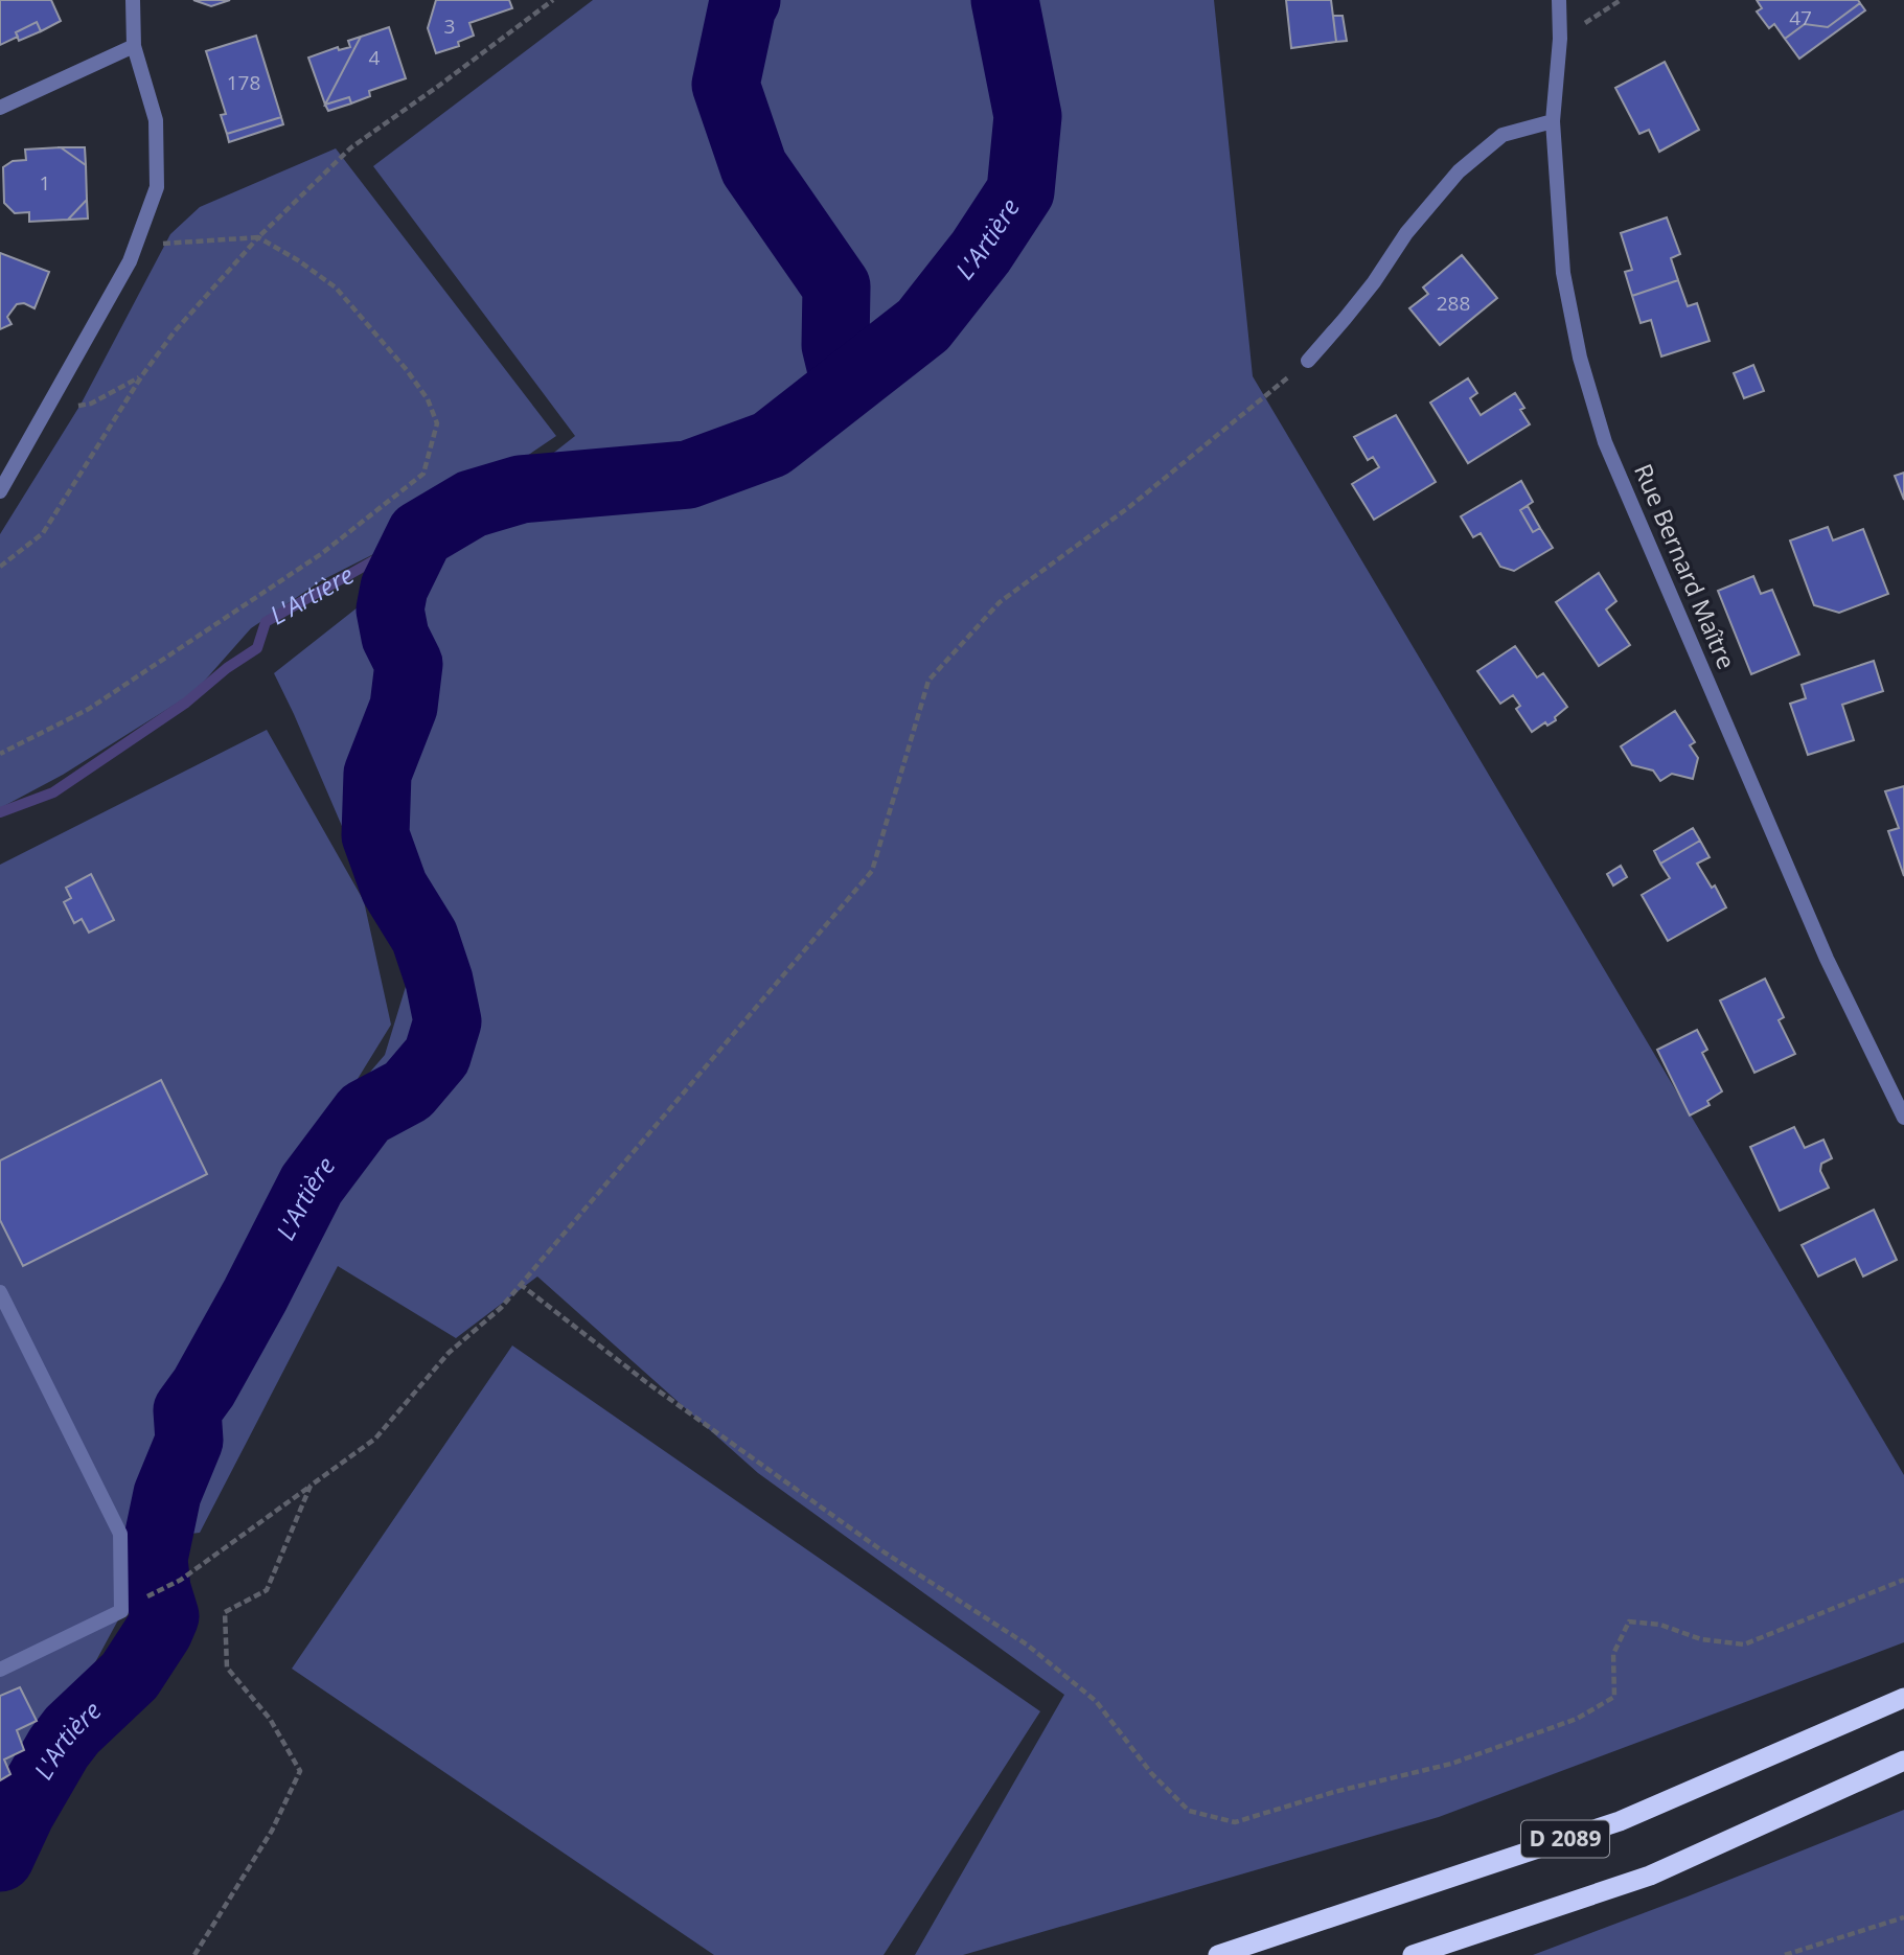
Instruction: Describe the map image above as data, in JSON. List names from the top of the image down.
{
  "streets": {
    "highway": ["D 2089"],
    "street": ["Rue Bernard Maître"]
  },
  "water": ["L'Artière"],
  "house_numbers": [
    "47",
    "3",
    "4",
    "178",
    "1",
    "288"
  ]
}
